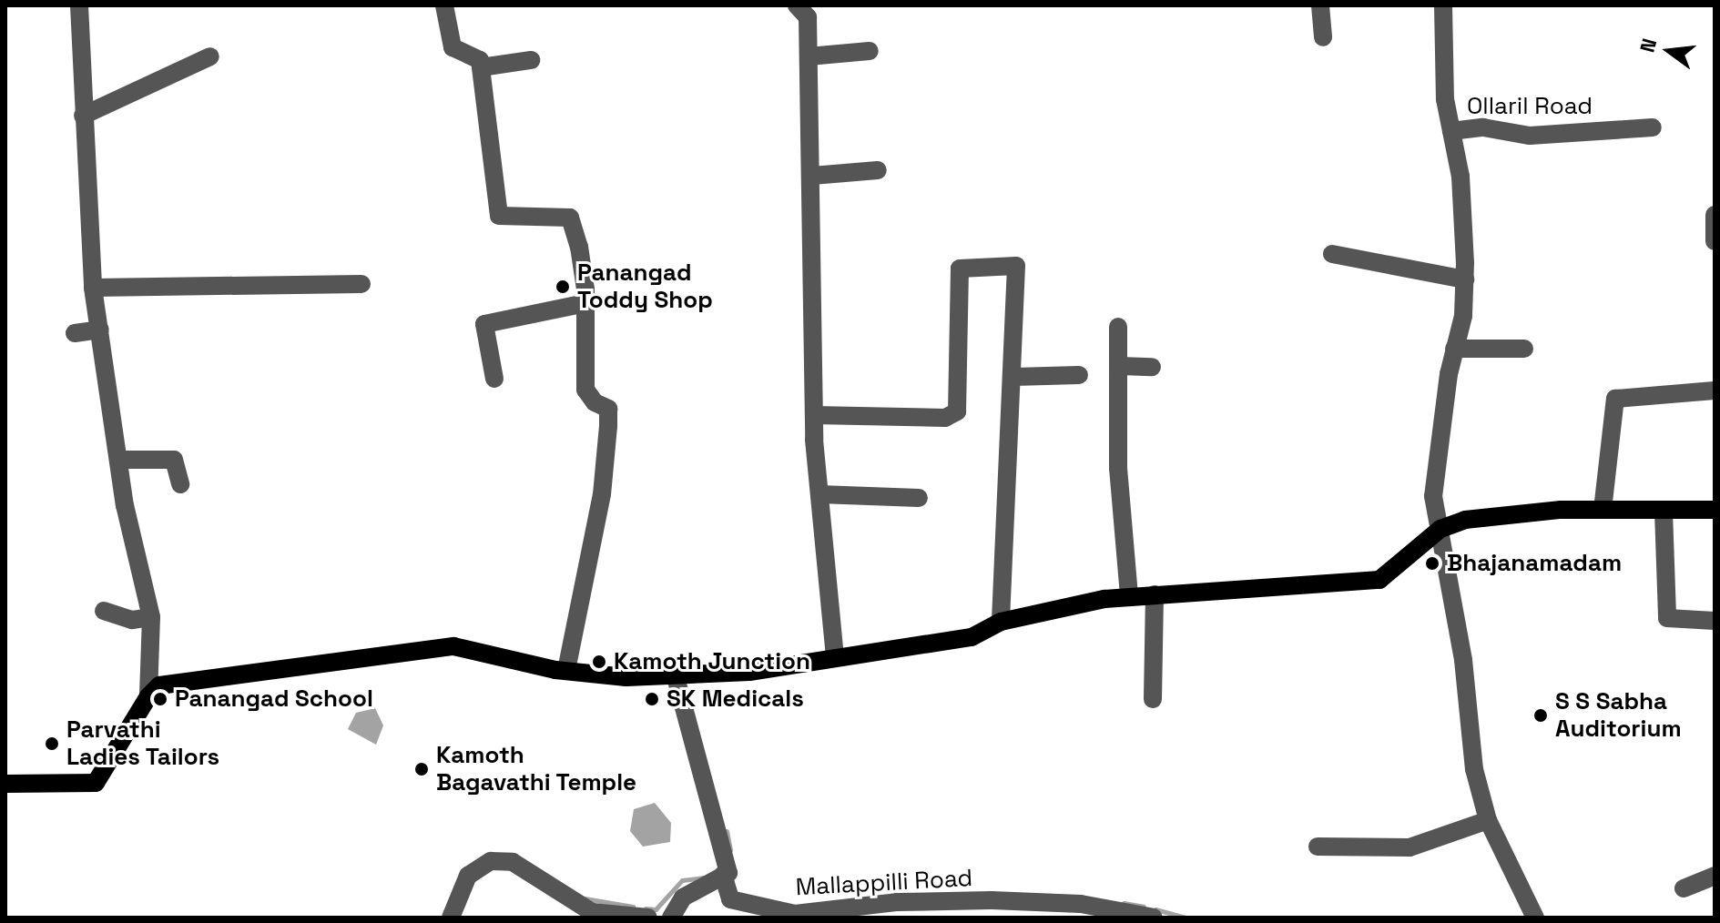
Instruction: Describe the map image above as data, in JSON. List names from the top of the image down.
{
  "streets": {
    "street": ["Ollaril Road", "Mallappilli Road"]
  },
  "places": [
    "Panangad Toddy Shop",
    "Bhajanamadam",
    "Kamoth Junction",
    "Panangad School",
    "SK Medicals",
    "S S Sabha Auditorium",
    "Parvathi Ladies Tailors",
    "Kamoth Bagavathi Temple"
  ],
  "north": "left"
}
